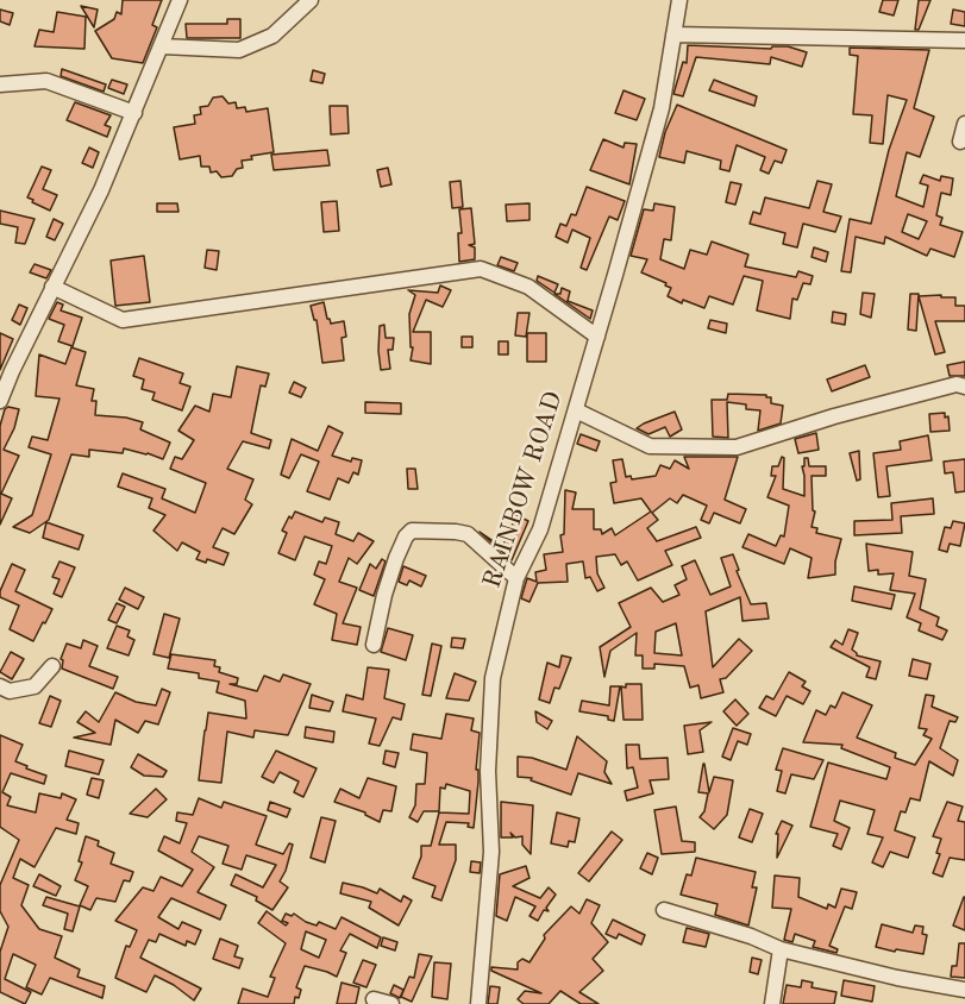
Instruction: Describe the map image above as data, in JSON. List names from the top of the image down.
{
  "streets": {
    "street": ["RAINBOW ROAD"]
  }
}
